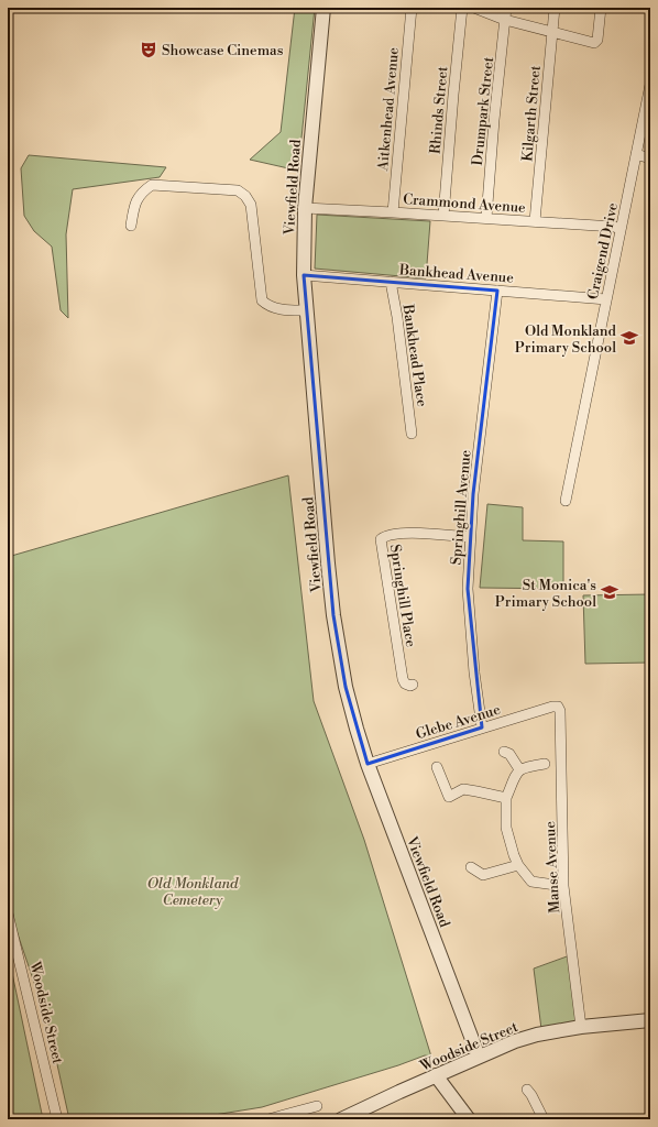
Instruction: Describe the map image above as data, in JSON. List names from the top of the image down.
{
  "streets": {
    "street": [
      "Aitkenhead Avenue",
      "Rhinds Street",
      "Drumpark Street",
      "Kilgarth Street",
      "Viewfield Road",
      "Crammond Avenue",
      "Craigend Drive",
      "Bankhead Avenue",
      "Bankhead Place",
      "Springhill Avenue",
      "Springhill Place",
      "Glebe Avenue",
      "Manse Avenue",
      "Woodside Street"
    ]
  },
  "crossings": [
    ["Aitkenhead Avenue", "Crammond Avenue"],
    ["Rhinds Street", "Crammond Avenue"],
    ["Drumpark Street", "Crammond Avenue"],
    ["Kilgarth Street", "Crammond Avenue"],
    ["Viewfield Road", "Crammond Avenue"],
    ["Viewfield Road", "Bankhead Avenue"],
    ["Viewfield Road", "Glebe Avenue"],
    ["Viewfield Road", "Woodside Street"],
    ["Crammond Avenue", "Craigend Drive"],
    ["Craigend Drive", "Bankhead Avenue"],
    ["Bankhead Avenue", "Bankhead Place"],
    ["Bankhead Avenue", "Springhill Avenue"],
    ["Springhill Avenue", "Springhill Place"],
    ["Springhill Avenue", "Glebe Avenue"],
    ["Glebe Avenue", "Manse Avenue"],
    ["Manse Avenue", "Woodside Street"]
  ],
  "parks": ["Old Monkland Cemetery"],
  "places": {
    "theatre": ["Showcase Cinemas"],
    "school or university": ["Old Monkland Primary School", "St Monica's Primary School"]
  }
}
